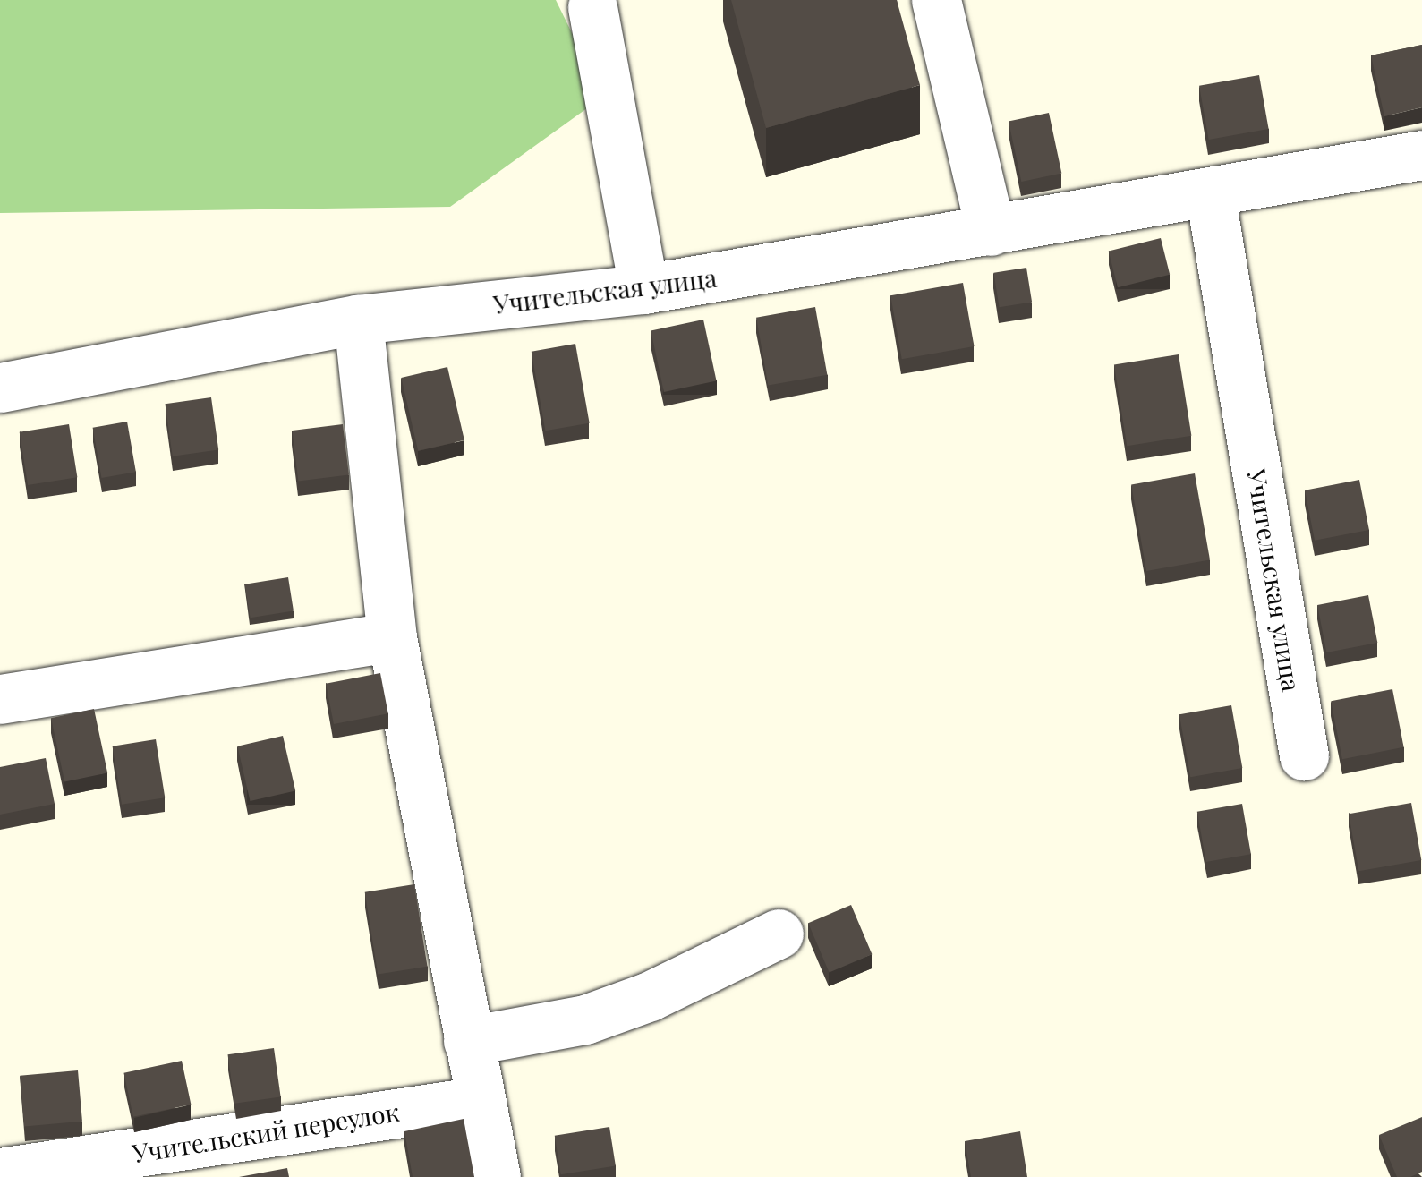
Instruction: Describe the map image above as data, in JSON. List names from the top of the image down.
{
  "streets": {
    "street": ["Учительская улица", "Учительский переулок"]
  }
}
